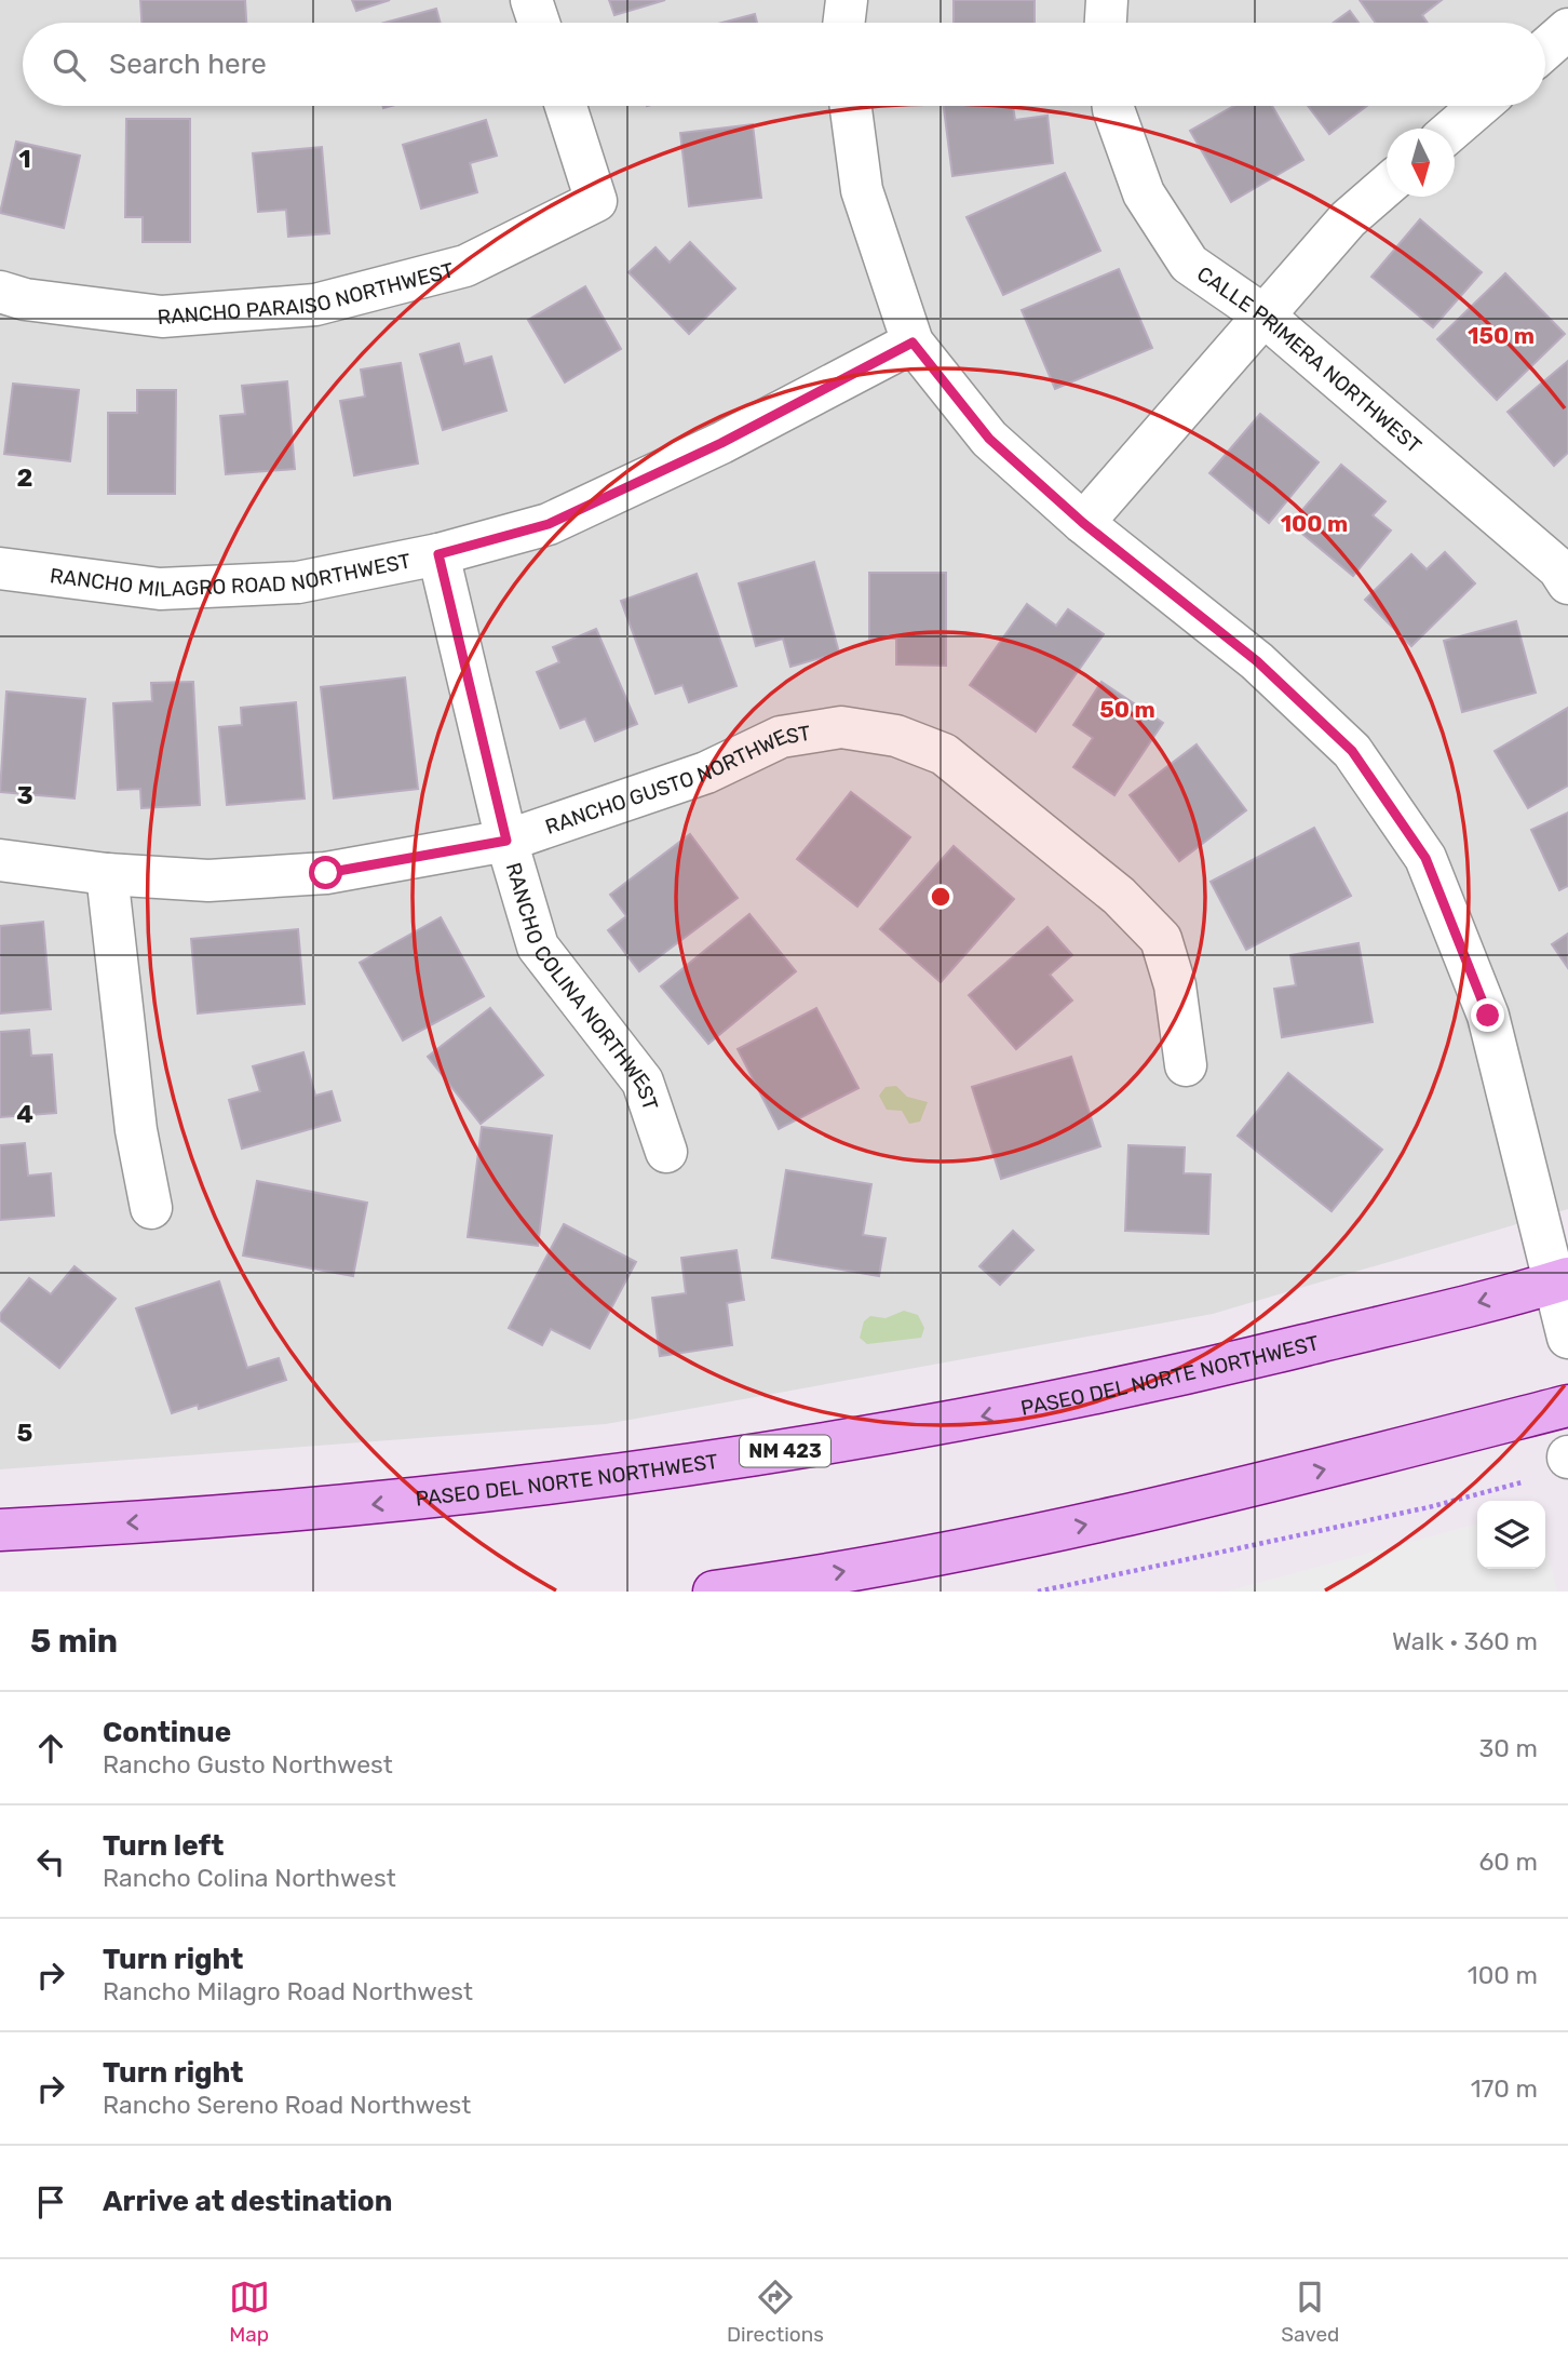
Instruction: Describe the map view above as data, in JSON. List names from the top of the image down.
{
  "streets": {
    "main road": ["PASEO DEL NORTE NORTHWEST", "NM 423"],
    "street": [
      "RANCHO PARAISO NORTHWEST",
      "CALLE PRIMERA NORTHWEST",
      "RANCHO MILAGRO ROAD NORTHWEST",
      "RANCHO GUSTO NORTHWEST",
      "RANCHO COLINA NORTHWEST"
    ]
  },
  "crossings": [
    ["RANCHO MILAGRO ROAD NORTHWEST", "RANCHO COLINA NORTHWEST"],
    ["RANCHO GUSTO NORTHWEST", "RANCHO COLINA NORTHWEST"]
  ],
  "north": "bottom",
  "page": {
    "search": "Search here",
    "heading": ["5 min", "Walk · 360 m"],
    "list": [
      ["Continue", "Rancho Gusto Northwest", "30 m"],
      ["Turn left", "Rancho Colina Northwest", "60 m"],
      ["Turn right", "Rancho Milagro Road Northwest", "100 m"],
      ["Turn right", "Rancho Sereno Road Northwest", "170 m"],
      "Arrive at destination"
    ],
    "nav": ["Map", "Directions", "Saved"]
  },
  "grid": {
    "rows": [
      "1",
      "2",
      "3",
      "4",
      "5"
    ]
  },
  "rings": ["150 m", "100 m", "50 m"]
}
